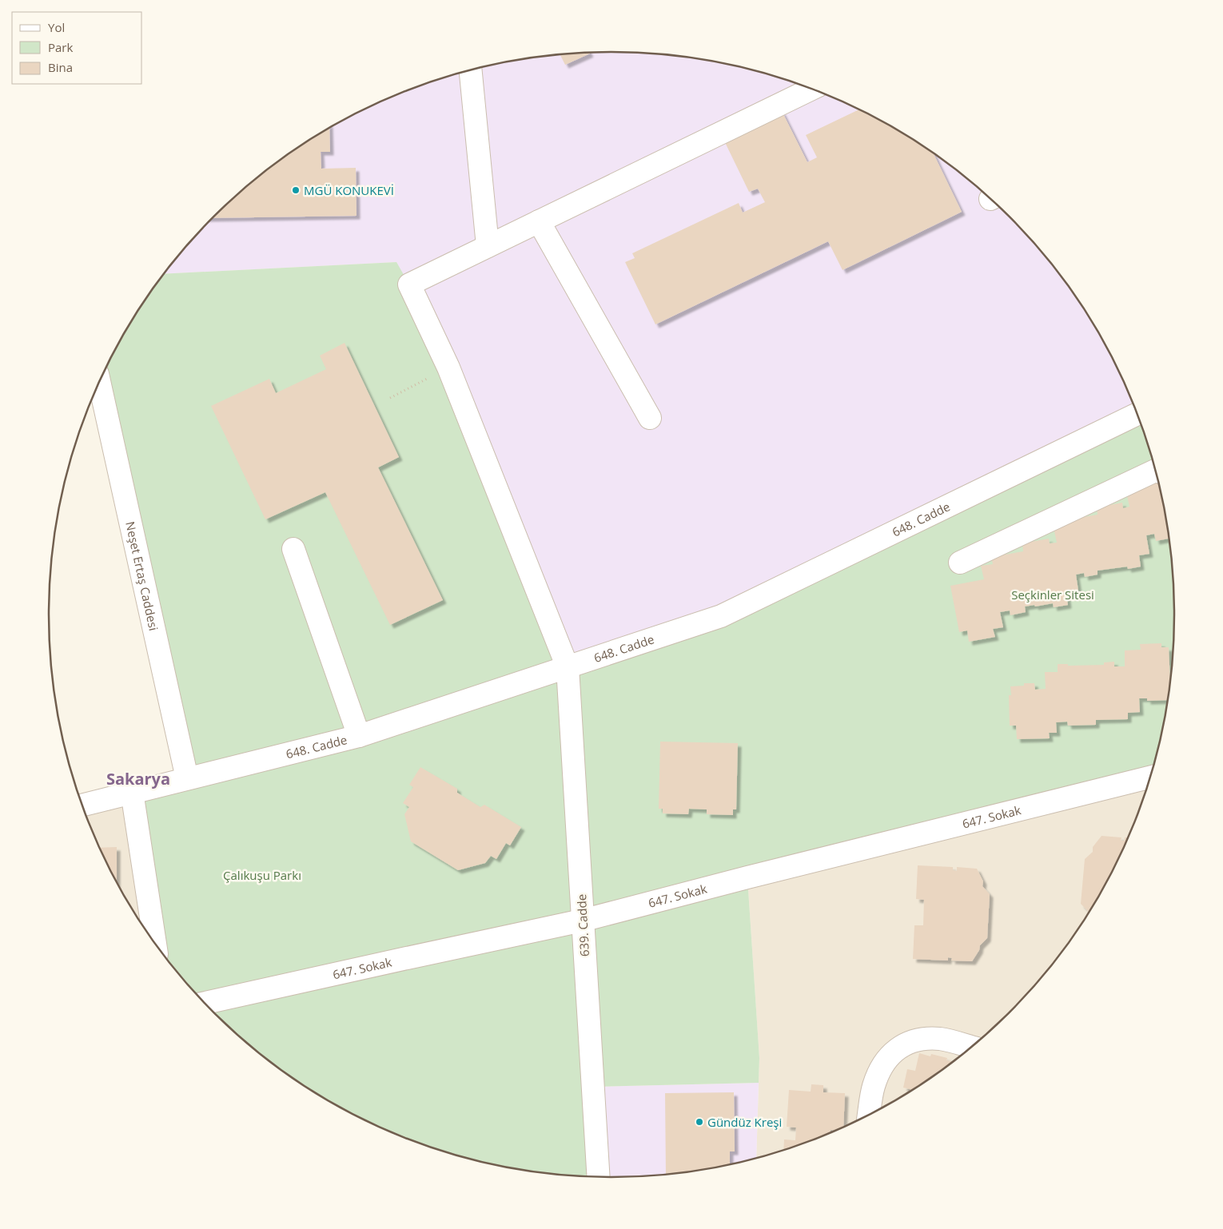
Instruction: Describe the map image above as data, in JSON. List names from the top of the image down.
{
  "streets": {
    "street": [
      "648. Cadde",
      "Neşet Ertaş Caddesi",
      "647. Sokak",
      "639. Cadde"
    ]
  },
  "crossings": [
    ["648. Cadde", "Neşet Ertaş Caddesi"],
    ["648. Cadde", "639. Cadde"],
    ["647. Sokak", "639. Cadde"]
  ],
  "districts": ["Sakarya"],
  "parks": ["Seçkinler Sitesi", "Çalıkuşu Parkı"],
  "places": ["MGÜ KONUKEVİ", "Gündüz Kreşi"],
  "legend": ["Yol", "Park", "Bina"]
}
